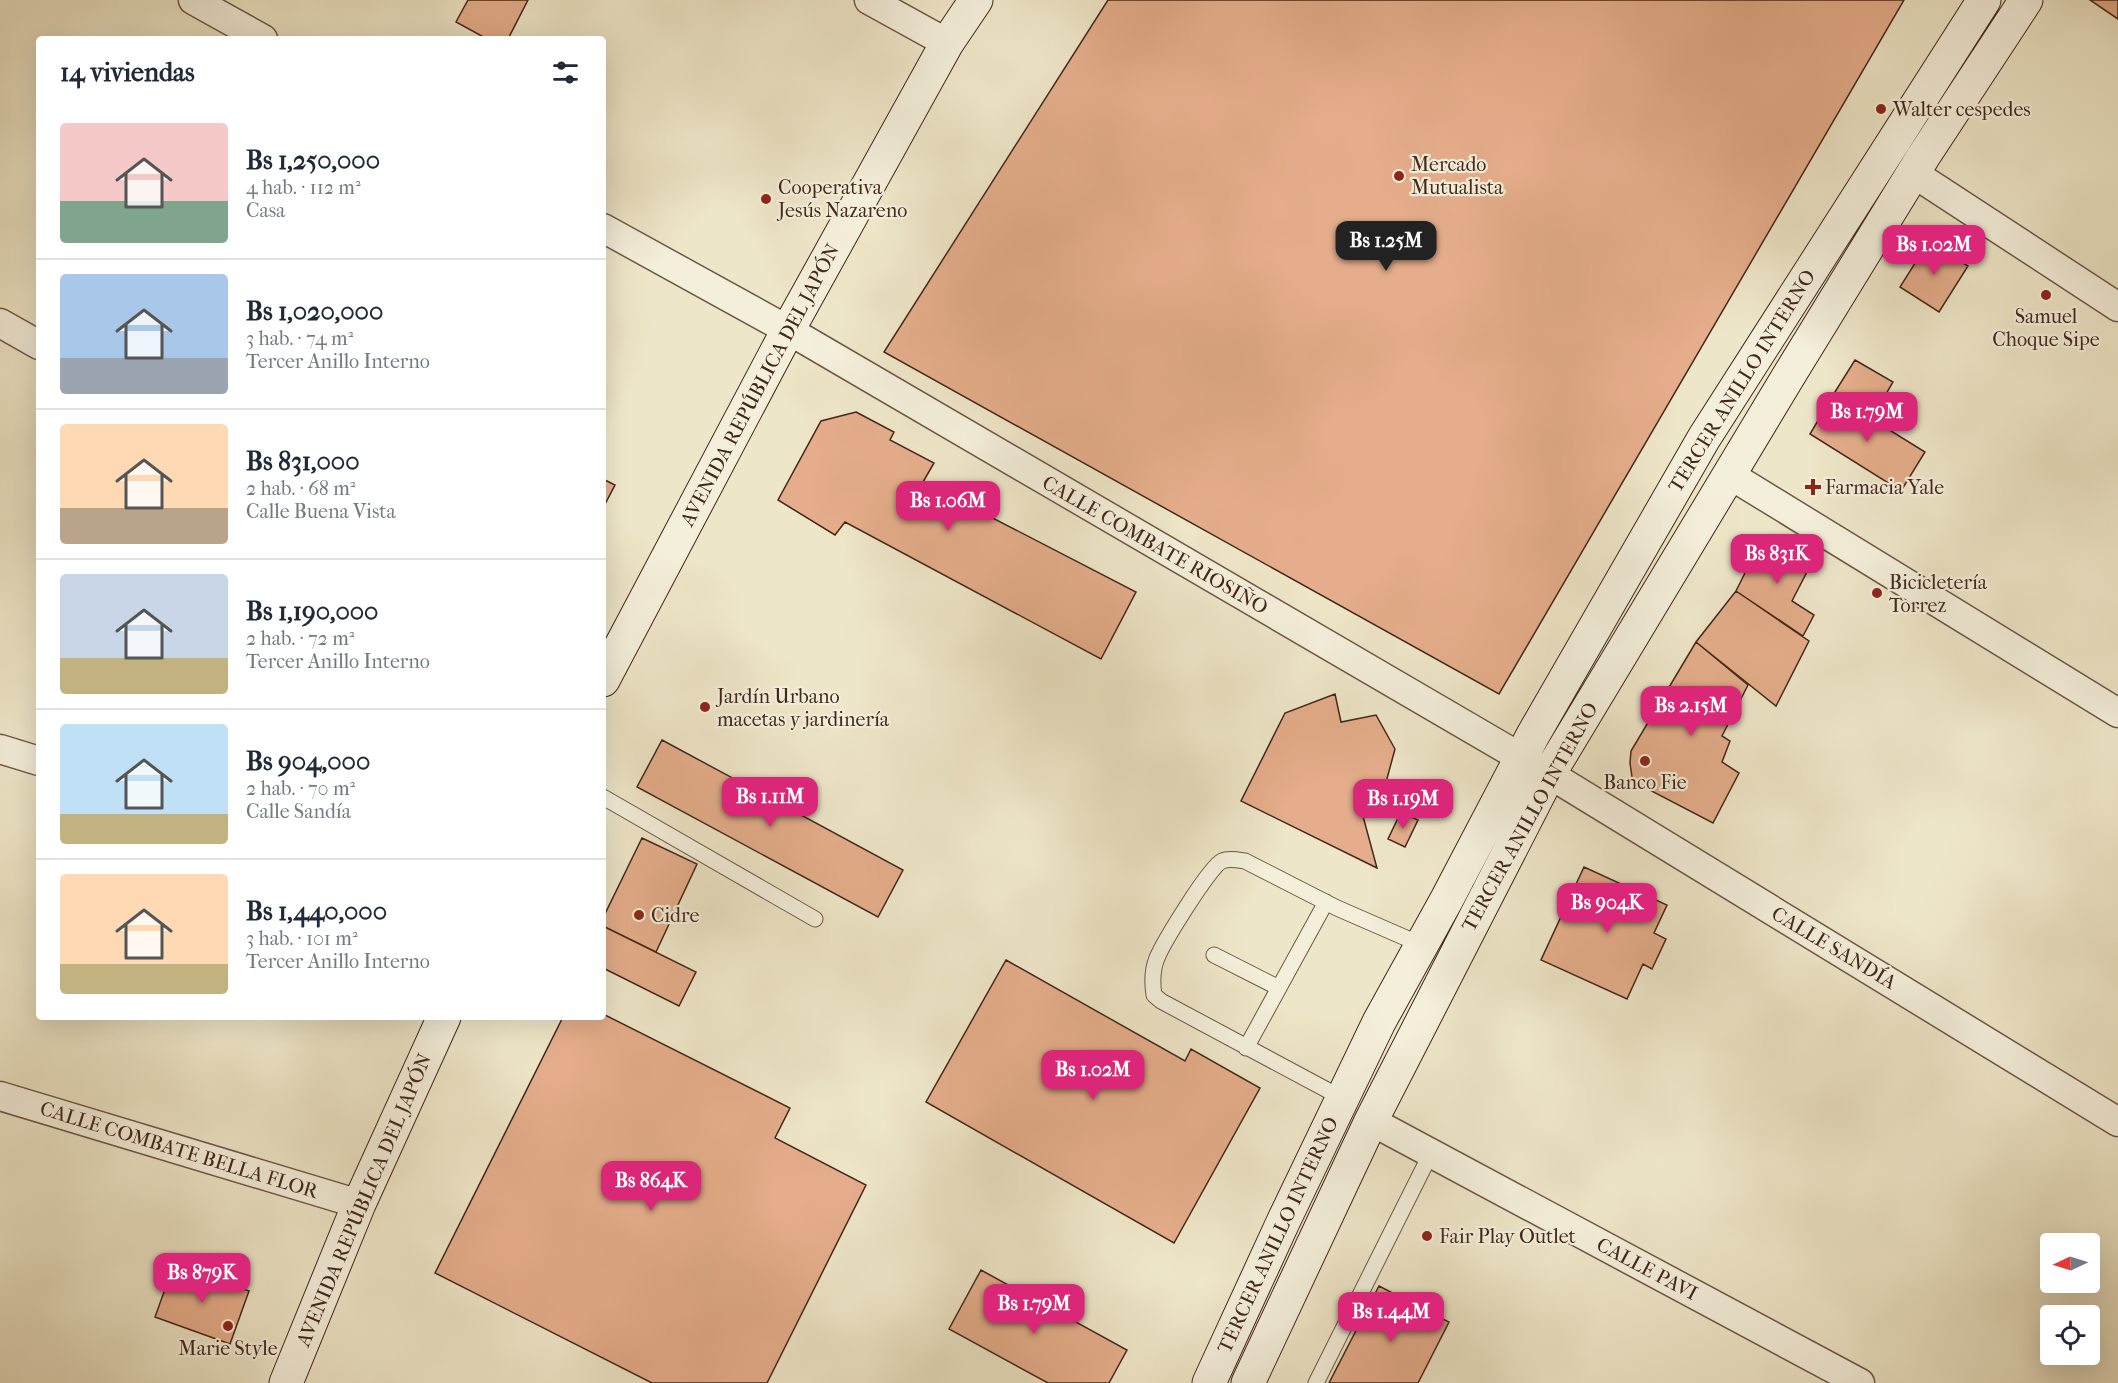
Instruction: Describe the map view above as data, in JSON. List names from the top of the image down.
{
  "streets": {
    "main road": ["TERCER ANILLO INTERNO", "AVENIDA REPÚBLICA DEL JAPÓN"],
    "street": [
      "CALLE COMBATE RIOSIÑO",
      "CALLE SANDÍA",
      "CALLE COMBATE BELLA FLOR",
      "CALLE PAVI"
    ]
  },
  "crossings": [
    ["TERCER ANILLO INTERNO", "CALLE COMBATE RIOSIÑO"],
    ["TERCER ANILLO INTERNO", "CALLE SANDÍA"],
    ["TERCER ANILLO INTERNO", "CALLE PAVI"],
    ["AVENIDA REPÚBLICA DEL JAPÓN", "CALLE COMBATE RIOSIÑO"],
    ["AVENIDA REPÚBLICA DEL JAPÓN", "CALLE COMBATE BELLA FLOR"],
    ["CALLE COMBATE RIOSIÑO", "CALLE SANDÍA"]
  ],
  "places": {
    "other": [
      "Walter cespedes",
      "Mercado Mutualista",
      "Cooperativa Jesús Nazareno",
      "Samuel Choque Sipe",
      "Bicicletería Torrez",
      "Jardín Urbano macetas y jardinería",
      "Banco Fie",
      "Cidre",
      "Fair Play Outlet",
      "Marie Style"
    ],
    "health": ["Farmacia Yale"]
  },
  "north": "left",
  "page": {
    "heading": "14 viviendas",
    "list": [
      {
        "name": "Bs 1,250,000",
        "note": "4 hab. · 112 m² · Casa"
      },
      {
        "name": "Bs 1,020,000",
        "note": "3 hab. · 74 m² · Tercer Anillo Interno"
      },
      {
        "name": "Bs 831,000",
        "note": "2 hab. · 68 m² · Calle Buena Vista"
      },
      {
        "name": "Bs 1,190,000",
        "note": "2 hab. · 72 m² · Tercer Anillo Interno"
      },
      {
        "name": "Bs 904,000",
        "note": "2 hab. · 70 m² · Calle Sandía"
      },
      {
        "name": "Bs 1,440,000",
        "note": "3 hab. · 101 m² · Tercer Anillo Interno"
      }
    ],
    "price": [
      "Bs 1.25M",
      "Bs 1.02M",
      "Bs 1.79M",
      "Bs 1.06M",
      "Bs 831K",
      "Bs 2.15M",
      "Bs 1.11M",
      "Bs 1.19M",
      "Bs 904K",
      "Bs 1.02M",
      "Bs 864K",
      "Bs 879K",
      "Bs 1.79M",
      "Bs 1.44M"
    ]
  }
}
